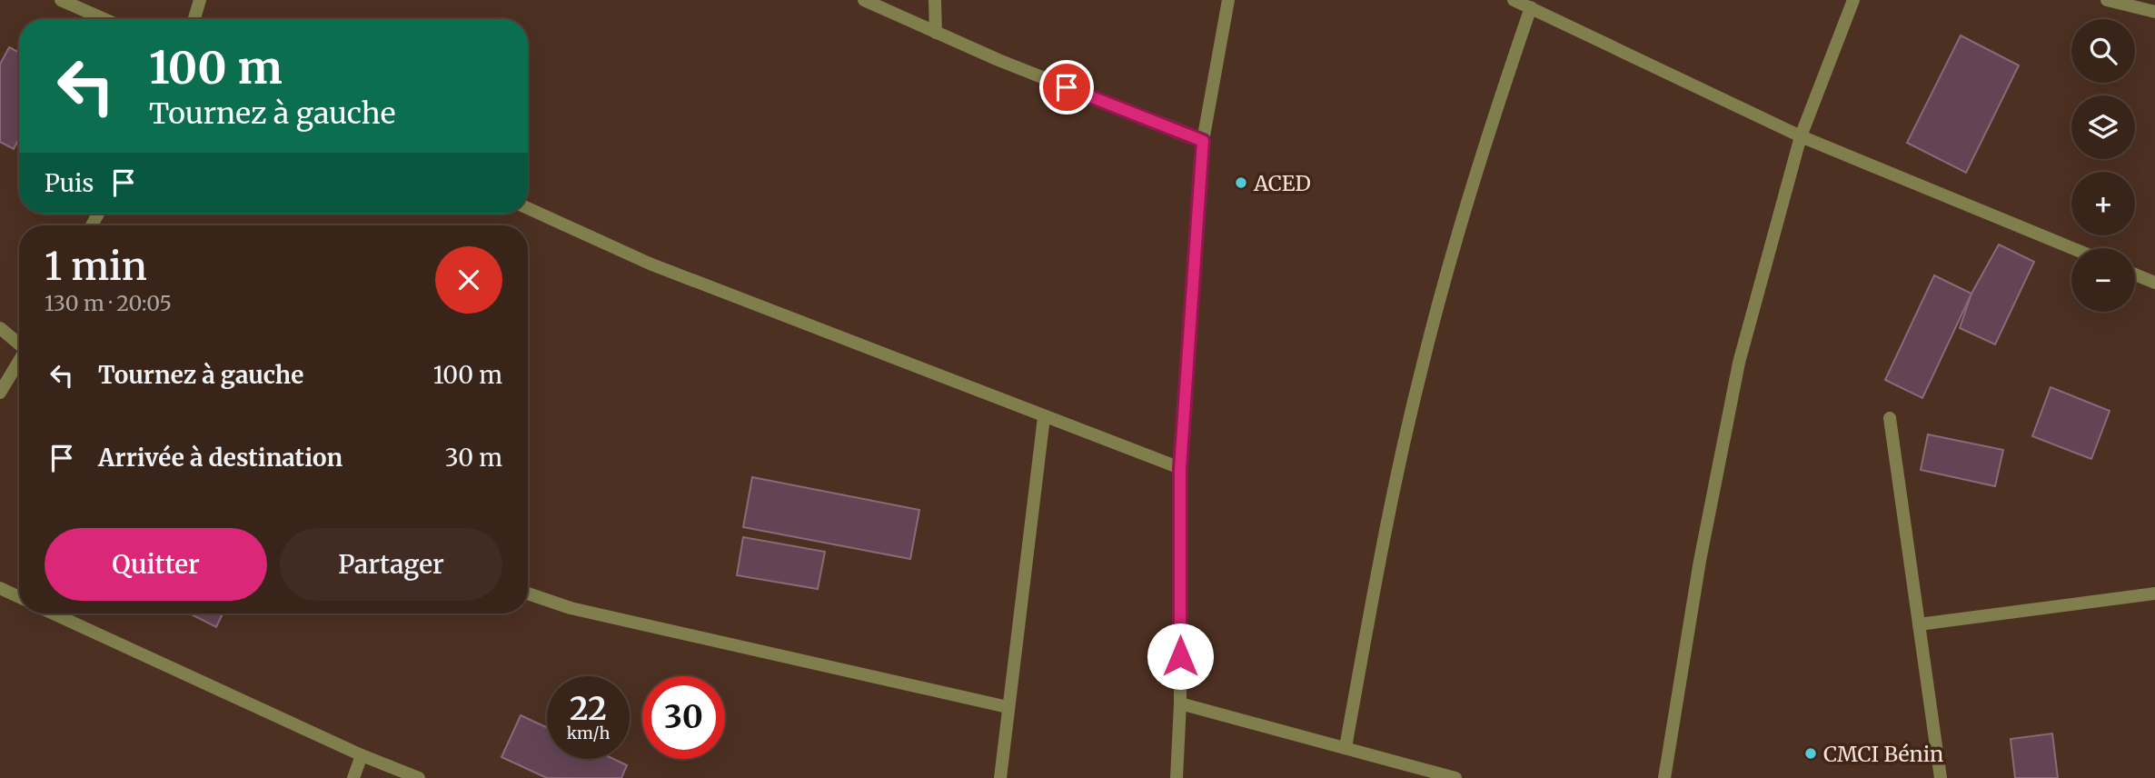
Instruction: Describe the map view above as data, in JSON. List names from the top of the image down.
{
  "places": ["ACED", "CMCI Bénin"],
  "page": {
    "map_buttons": ["+", "−"],
    "turn": ["100 m", "Tournez à gauche"],
    "then": "Puis",
    "heading": ["1 min", "130 m · 20:05"],
    "list": [
      {
        "name": "Tournez à gauche",
        "value": "100 m"
      },
      {
        "name": "Arrivée à destination",
        "value": "30 m"
      }
    ],
    "buttons": ["Quitter", "Partager"],
    "speed": "22 km/h",
    "limit": "30"
  }
}
